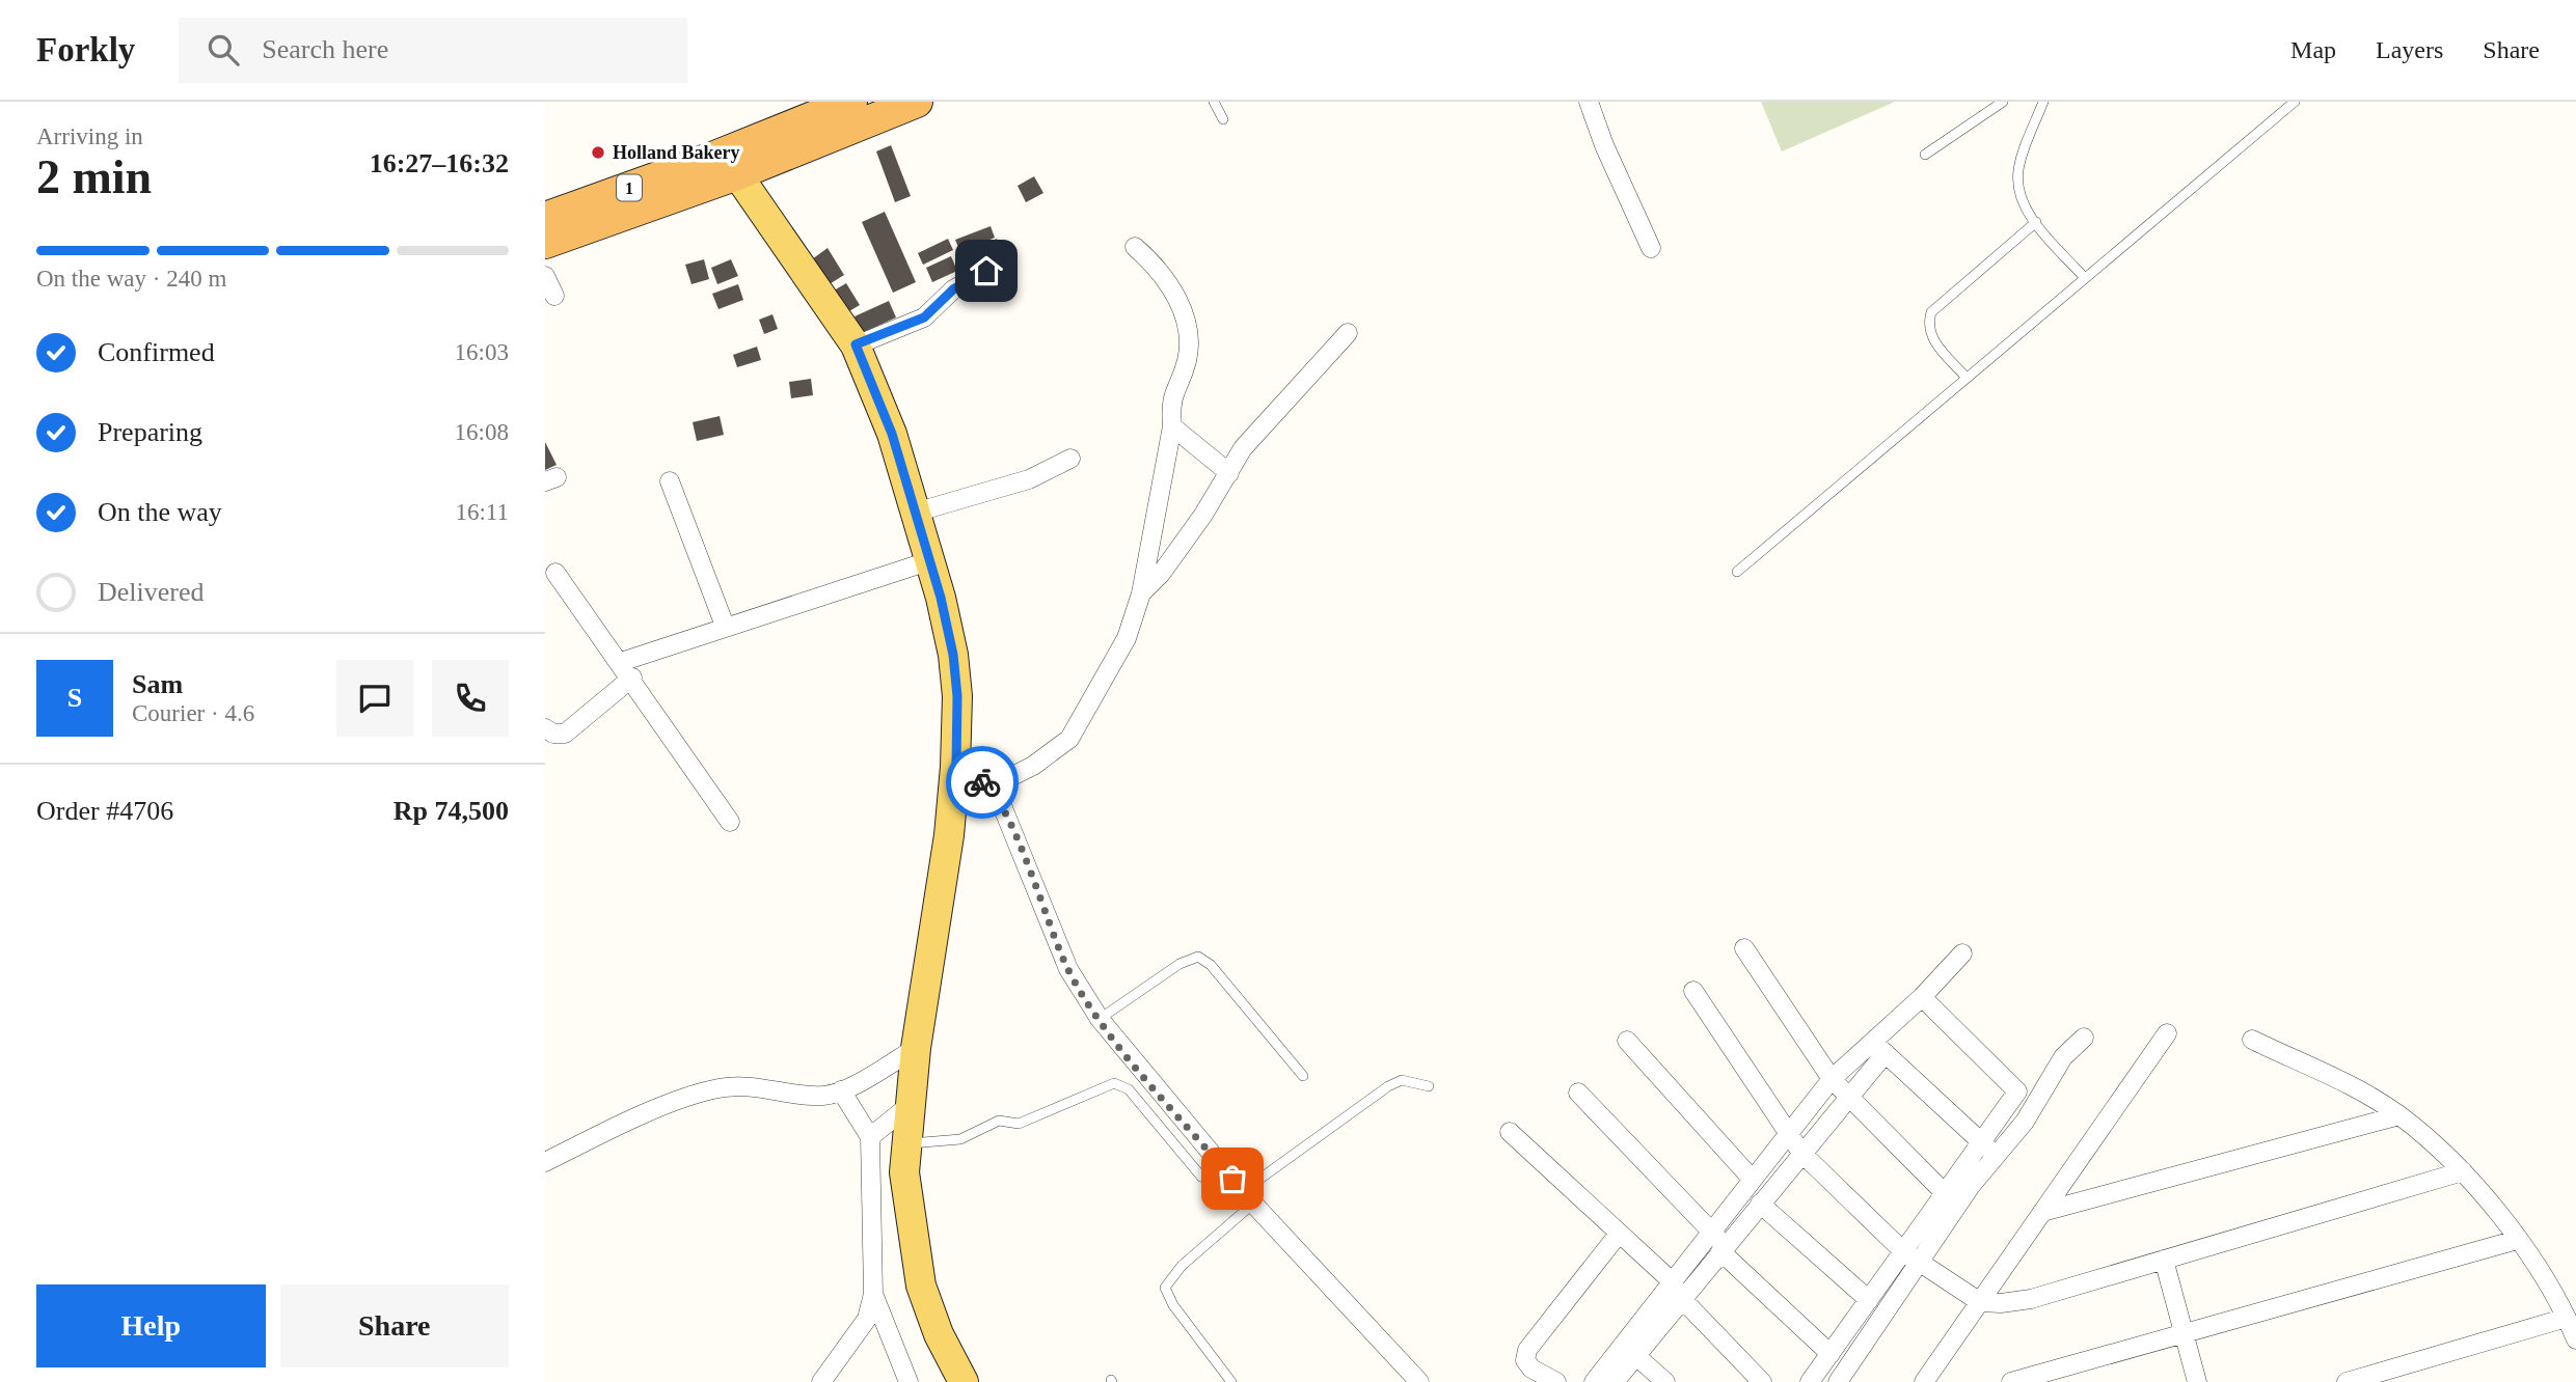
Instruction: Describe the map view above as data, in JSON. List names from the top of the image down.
{
  "streets": {
    "highway": ["1"]
  },
  "places": ["Holland Bakery"],
  "page": {
    "header": "Forkly",
    "search": "Search here",
    "nav": ["Map", "Layers", "Share"],
    "heading": ["2 min", "Arriving in", "16:27–16:32"],
    "panel": [
      "Sam",
      "Courier · 4.6",
      "Order #4706",
      "Rp 74,500"
    ],
    "bar": "On the way · 240 m",
    "list": [
      ["Confirmed", "16:03"],
      ["Preparing", "16:08"],
      ["On the way", "16:11"],
      "Delivered"
    ],
    "round": "S",
    "buttons": ["Help", "Share"]
  }
}
